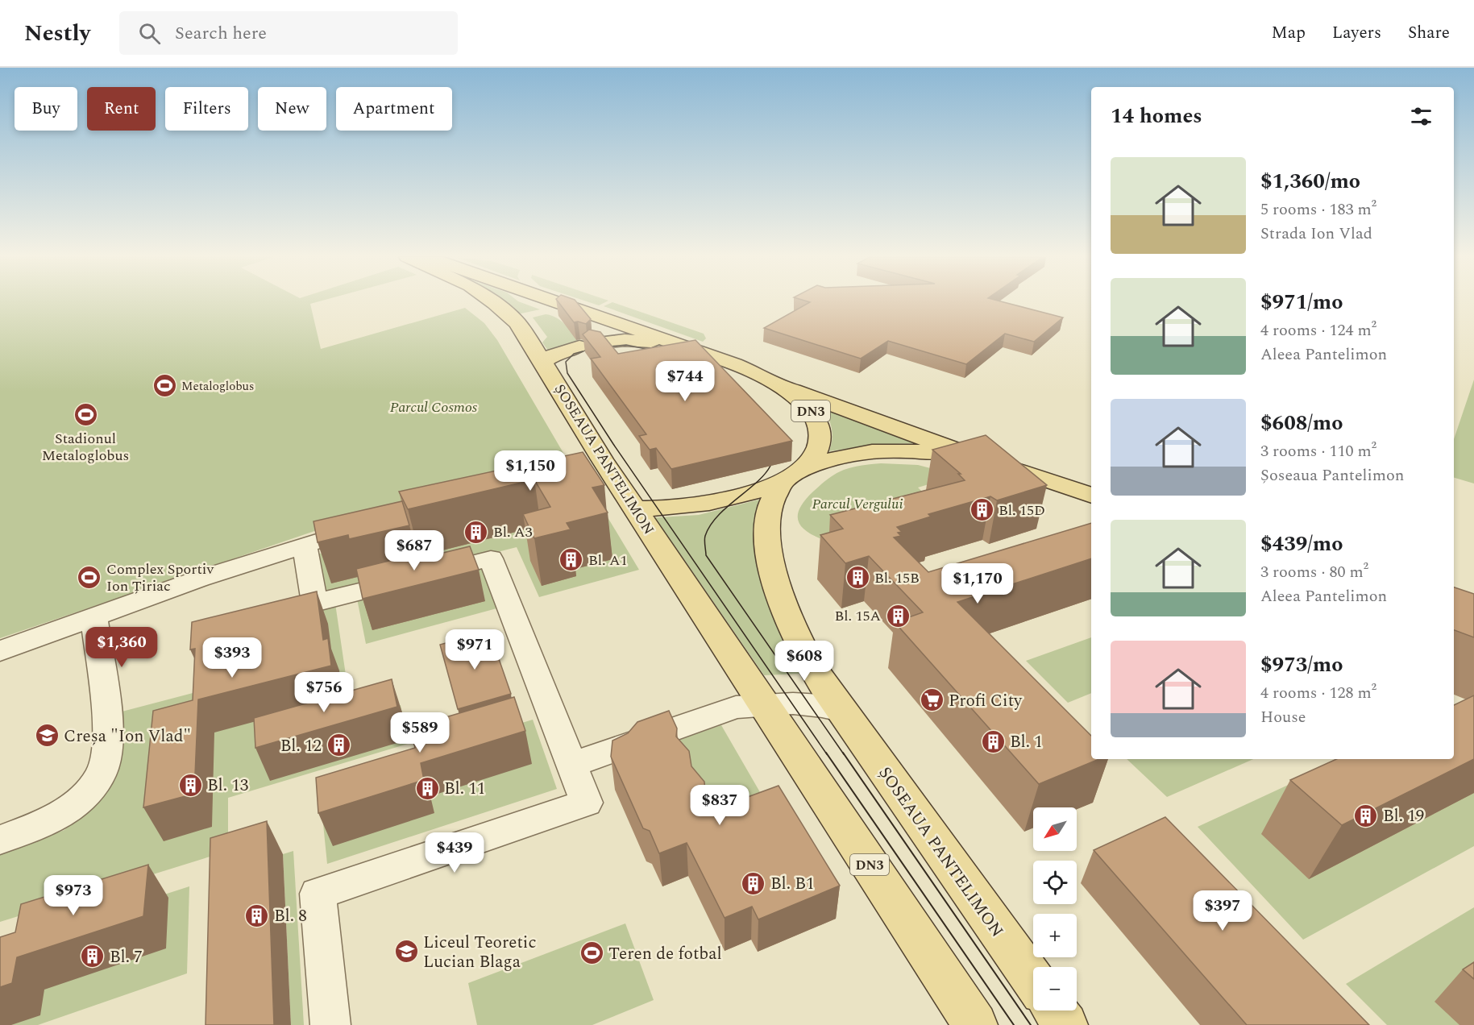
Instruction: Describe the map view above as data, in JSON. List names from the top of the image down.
{
  "streets": {
    "main road": ["DN3", "ȘOSEAUA PANTELIMON"]
  },
  "parks": ["Parcul Cosmos", "Parcul Vergului"],
  "places": {
    "sports": [
      "Metaloglobus",
      "Stadionul Metaloglobus",
      "Complex Sportiv Ion Țiriac",
      "Teren de fotbal"
    ],
    "building": [
      "Bl. 15D",
      "Bl. A3",
      "Bl. A1",
      "Bl. 15B",
      "Bl. 15A",
      "Bl. 1",
      "Bl. 12",
      "Bl. 13",
      "Bl. 11",
      "Bl. 19",
      "Bl. B1",
      "Bl. 8",
      "Bl. 7"
    ],
    "supermarket": ["Profi City"],
    "school or university": ["Creșa \"Ion Vlad\"", "Liceul Teoretic Lucian Blaga"]
  },
  "north": "bottom left",
  "page": {
    "header": "Nestly",
    "search": "Search here",
    "nav": ["Map", "Layers", "Share"],
    "chip": [
      "Buy",
      "Rent",
      "Filters",
      "New",
      "Apartment"
    ],
    "heading": "14 homes",
    "list": [
      {
        "name": "$1,360/mo",
        "note": "5 rooms · 183 m² · Strada Ion Vlad"
      },
      {
        "name": "$971/mo",
        "note": "4 rooms · 124 m² · Aleea Pantelimon"
      },
      {
        "name": "$608/mo",
        "note": "3 rooms · 110 m² · Șoseaua Pantelimon"
      },
      {
        "name": "$439/mo",
        "note": "3 rooms · 80 m² · Aleea Pantelimon"
      },
      {
        "name": "$973/mo",
        "note": "4 rooms · 128 m² · House"
      }
    ],
    "price": [
      "$744",
      "$1,150",
      "$687",
      "$1,170",
      "$1,360",
      "$971",
      "$393",
      "$608",
      "$756",
      "$589",
      "$837",
      "$439",
      "$973",
      "$397"
    ],
    "map_buttons": ["+", "−"]
  }
}
